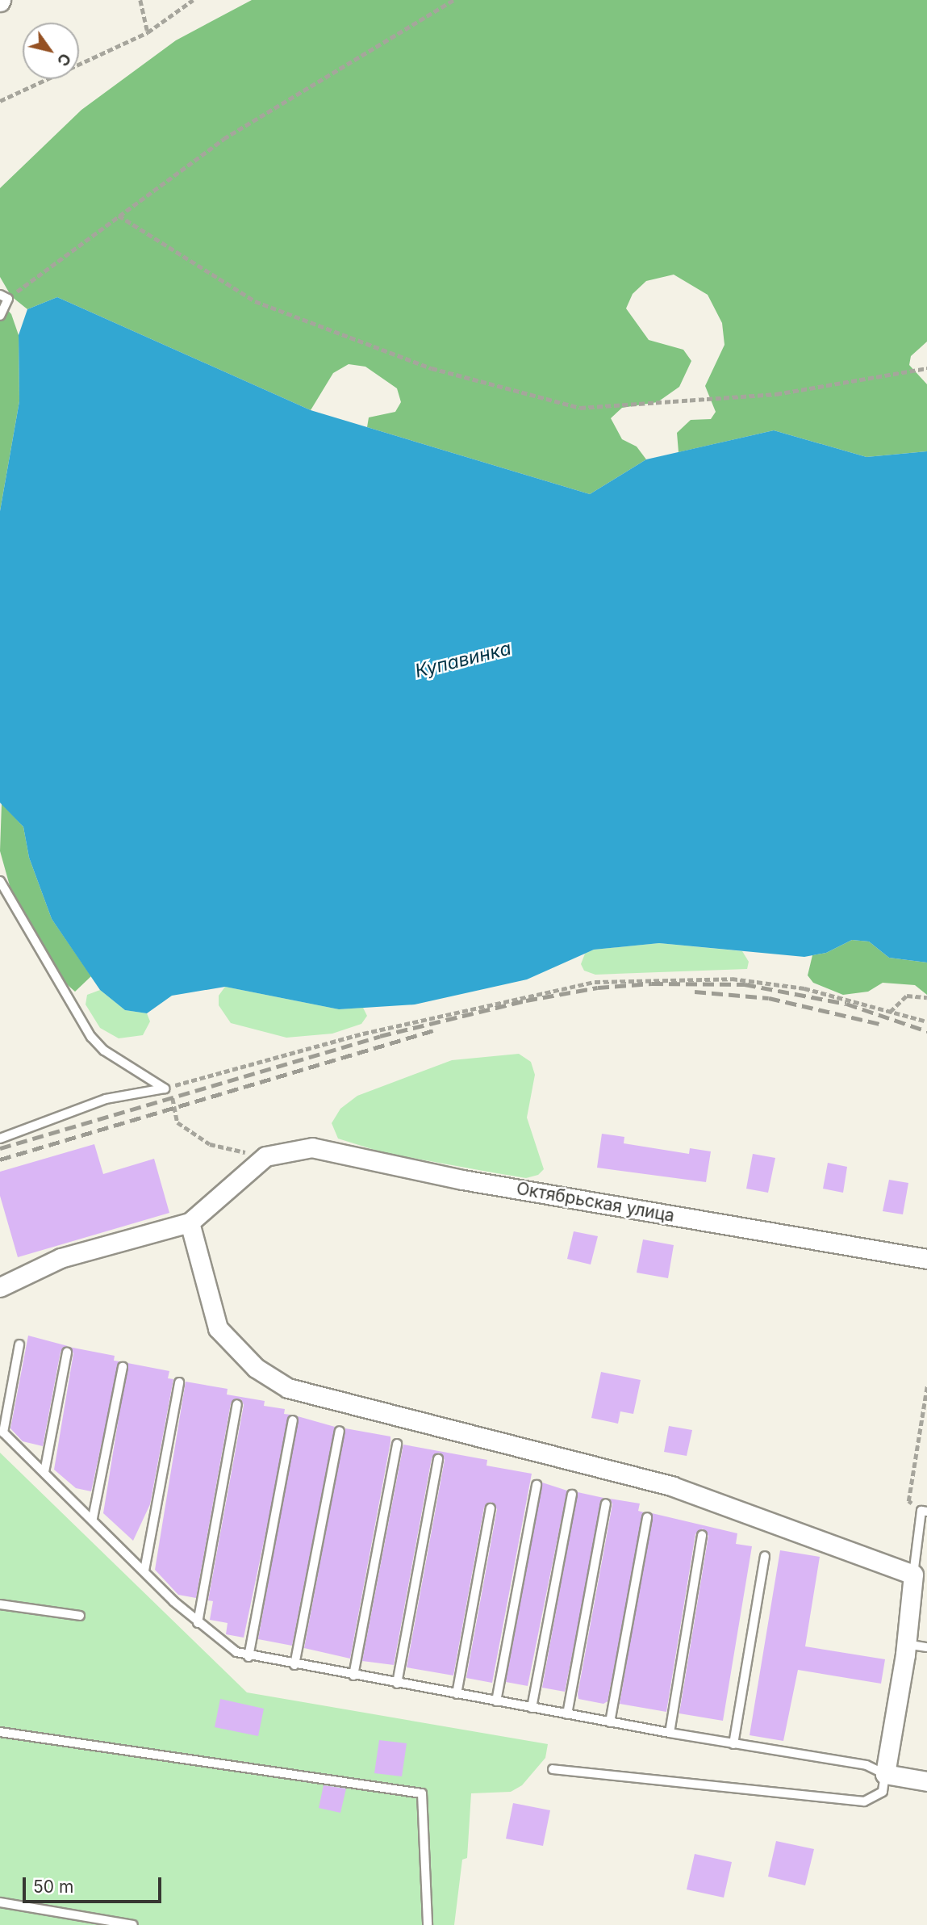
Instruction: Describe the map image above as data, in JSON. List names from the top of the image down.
{
  "streets": {
    "street": ["Октябрьская улица"]
  },
  "water": ["Купавинка"],
  "scale_bar": "50 m",
  "north": "bottom right"
}
